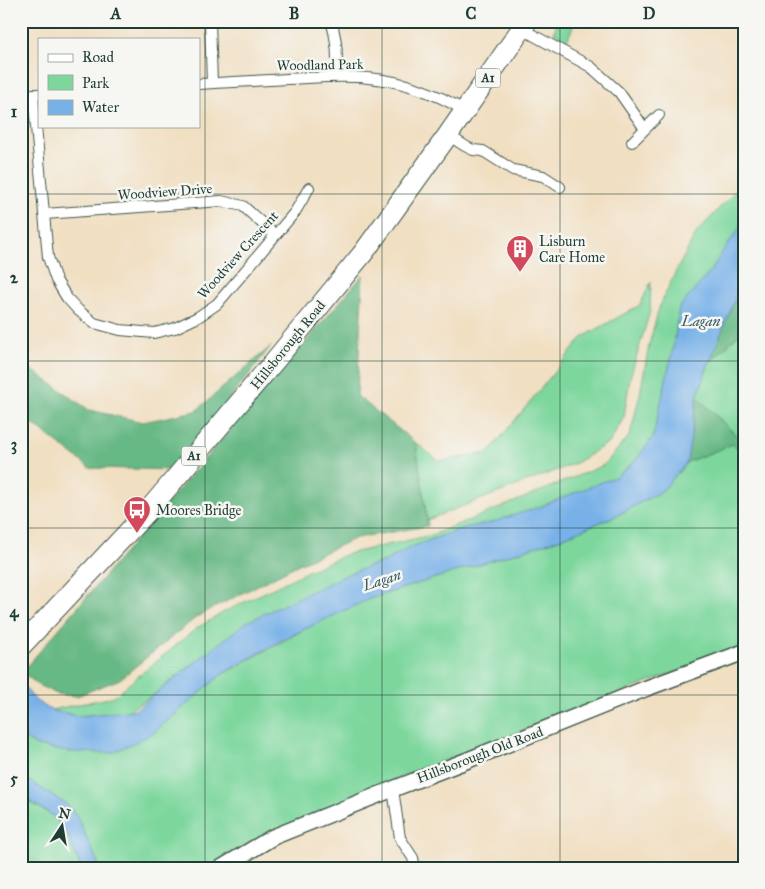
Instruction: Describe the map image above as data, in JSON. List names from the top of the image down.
{
  "streets": {
    "highway": ["A1", "Hillsborough Road"],
    "street": [
      "Woodland Park",
      "Woodview Drive",
      "Woodview Crescent",
      "Hillsborough Old Road"
    ]
  },
  "crossings": [
    ["Woodland Park", "Hillsborough Road"],
    ["Woodview Drive", "Woodview Crescent"]
  ],
  "water": ["Lagan"],
  "places": {
    "building": ["Lisburn Care Home"],
    "bus stop": ["Moores Bridge"]
  },
  "legend": ["Road", "Park", "Water"],
  "north": "top",
  "grid": {
    "columns": [
      "A",
      "B",
      "C",
      "D"
    ],
    "rows": [
      "1",
      "2",
      "3",
      "4",
      "5"
    ]
  }
}
